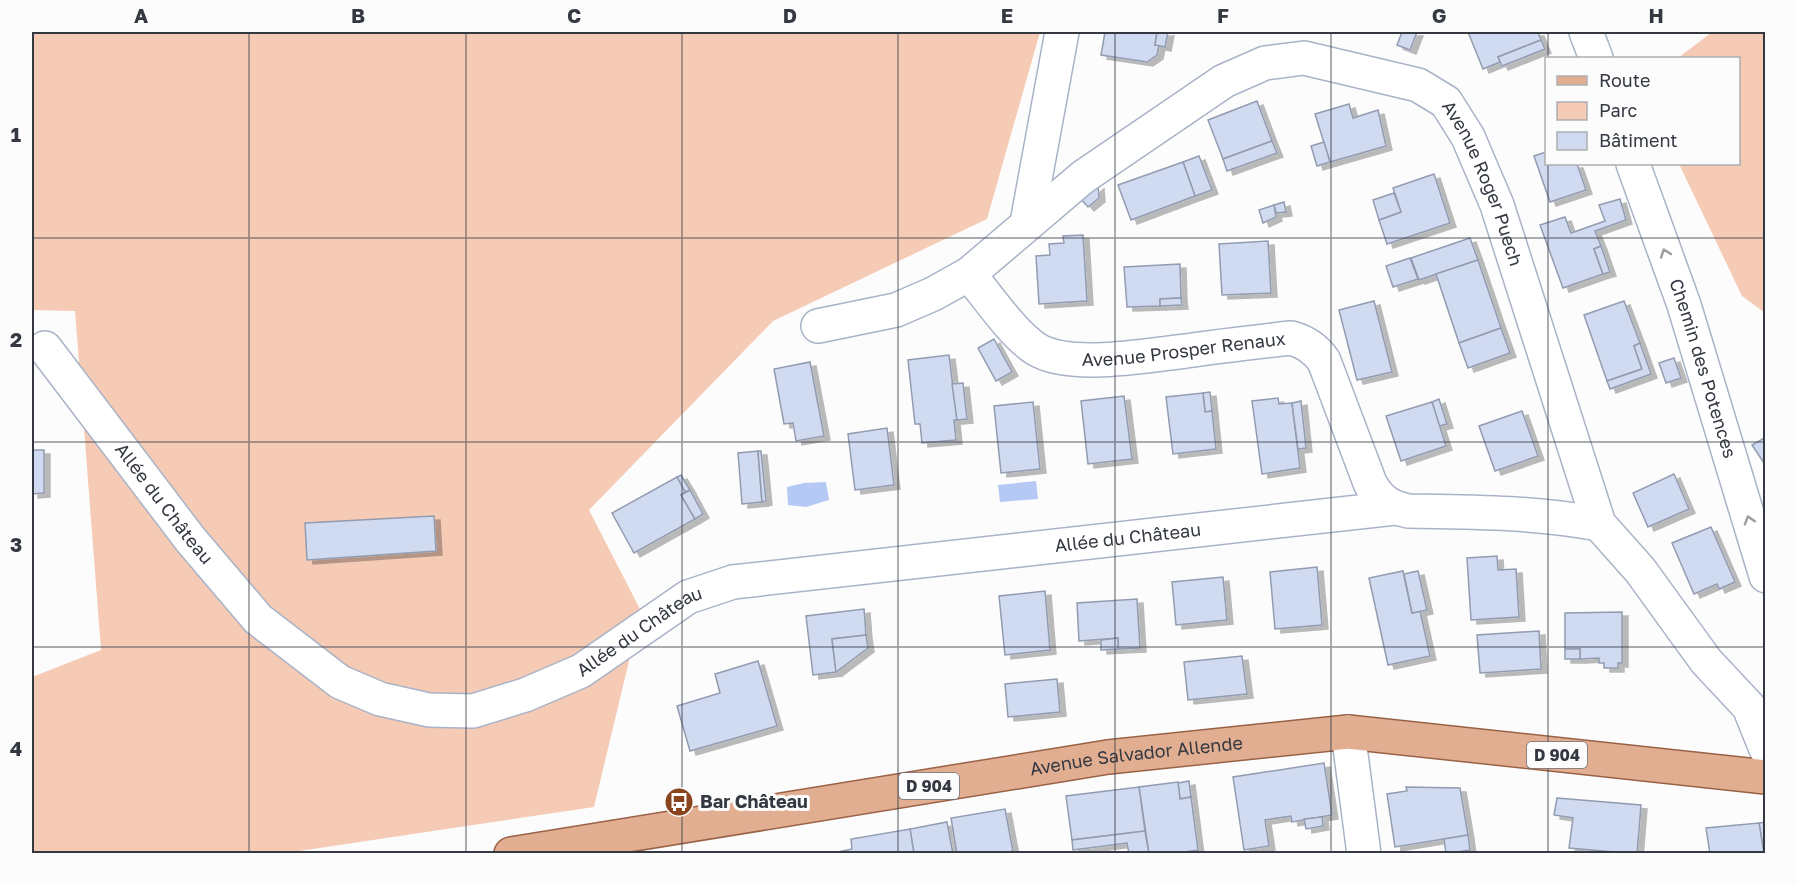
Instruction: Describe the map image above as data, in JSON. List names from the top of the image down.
{
  "streets": {
    "main road": ["D 904", "Avenue Salvador Allende"],
    "street": [
      "Avenue Roger Puech",
      "Avenue Prosper Renaux",
      "Chemin des Potences",
      "Allée du Château"
    ]
  },
  "crossings": [
    ["Avenue Roger Puech", "Avenue Prosper Renaux"],
    ["Avenue Prosper Renaux", "Allée du Château"]
  ],
  "one_way": ["Chemin des Potences"],
  "places": {
    "bus stop": ["Bar Château"]
  },
  "legend": ["Route", "Parc", "Bâtiment"],
  "grid": {
    "columns": [
      "A",
      "B",
      "C",
      "D",
      "E",
      "F",
      "G",
      "H"
    ],
    "rows": [
      "1",
      "2",
      "3",
      "4"
    ]
  }
}
